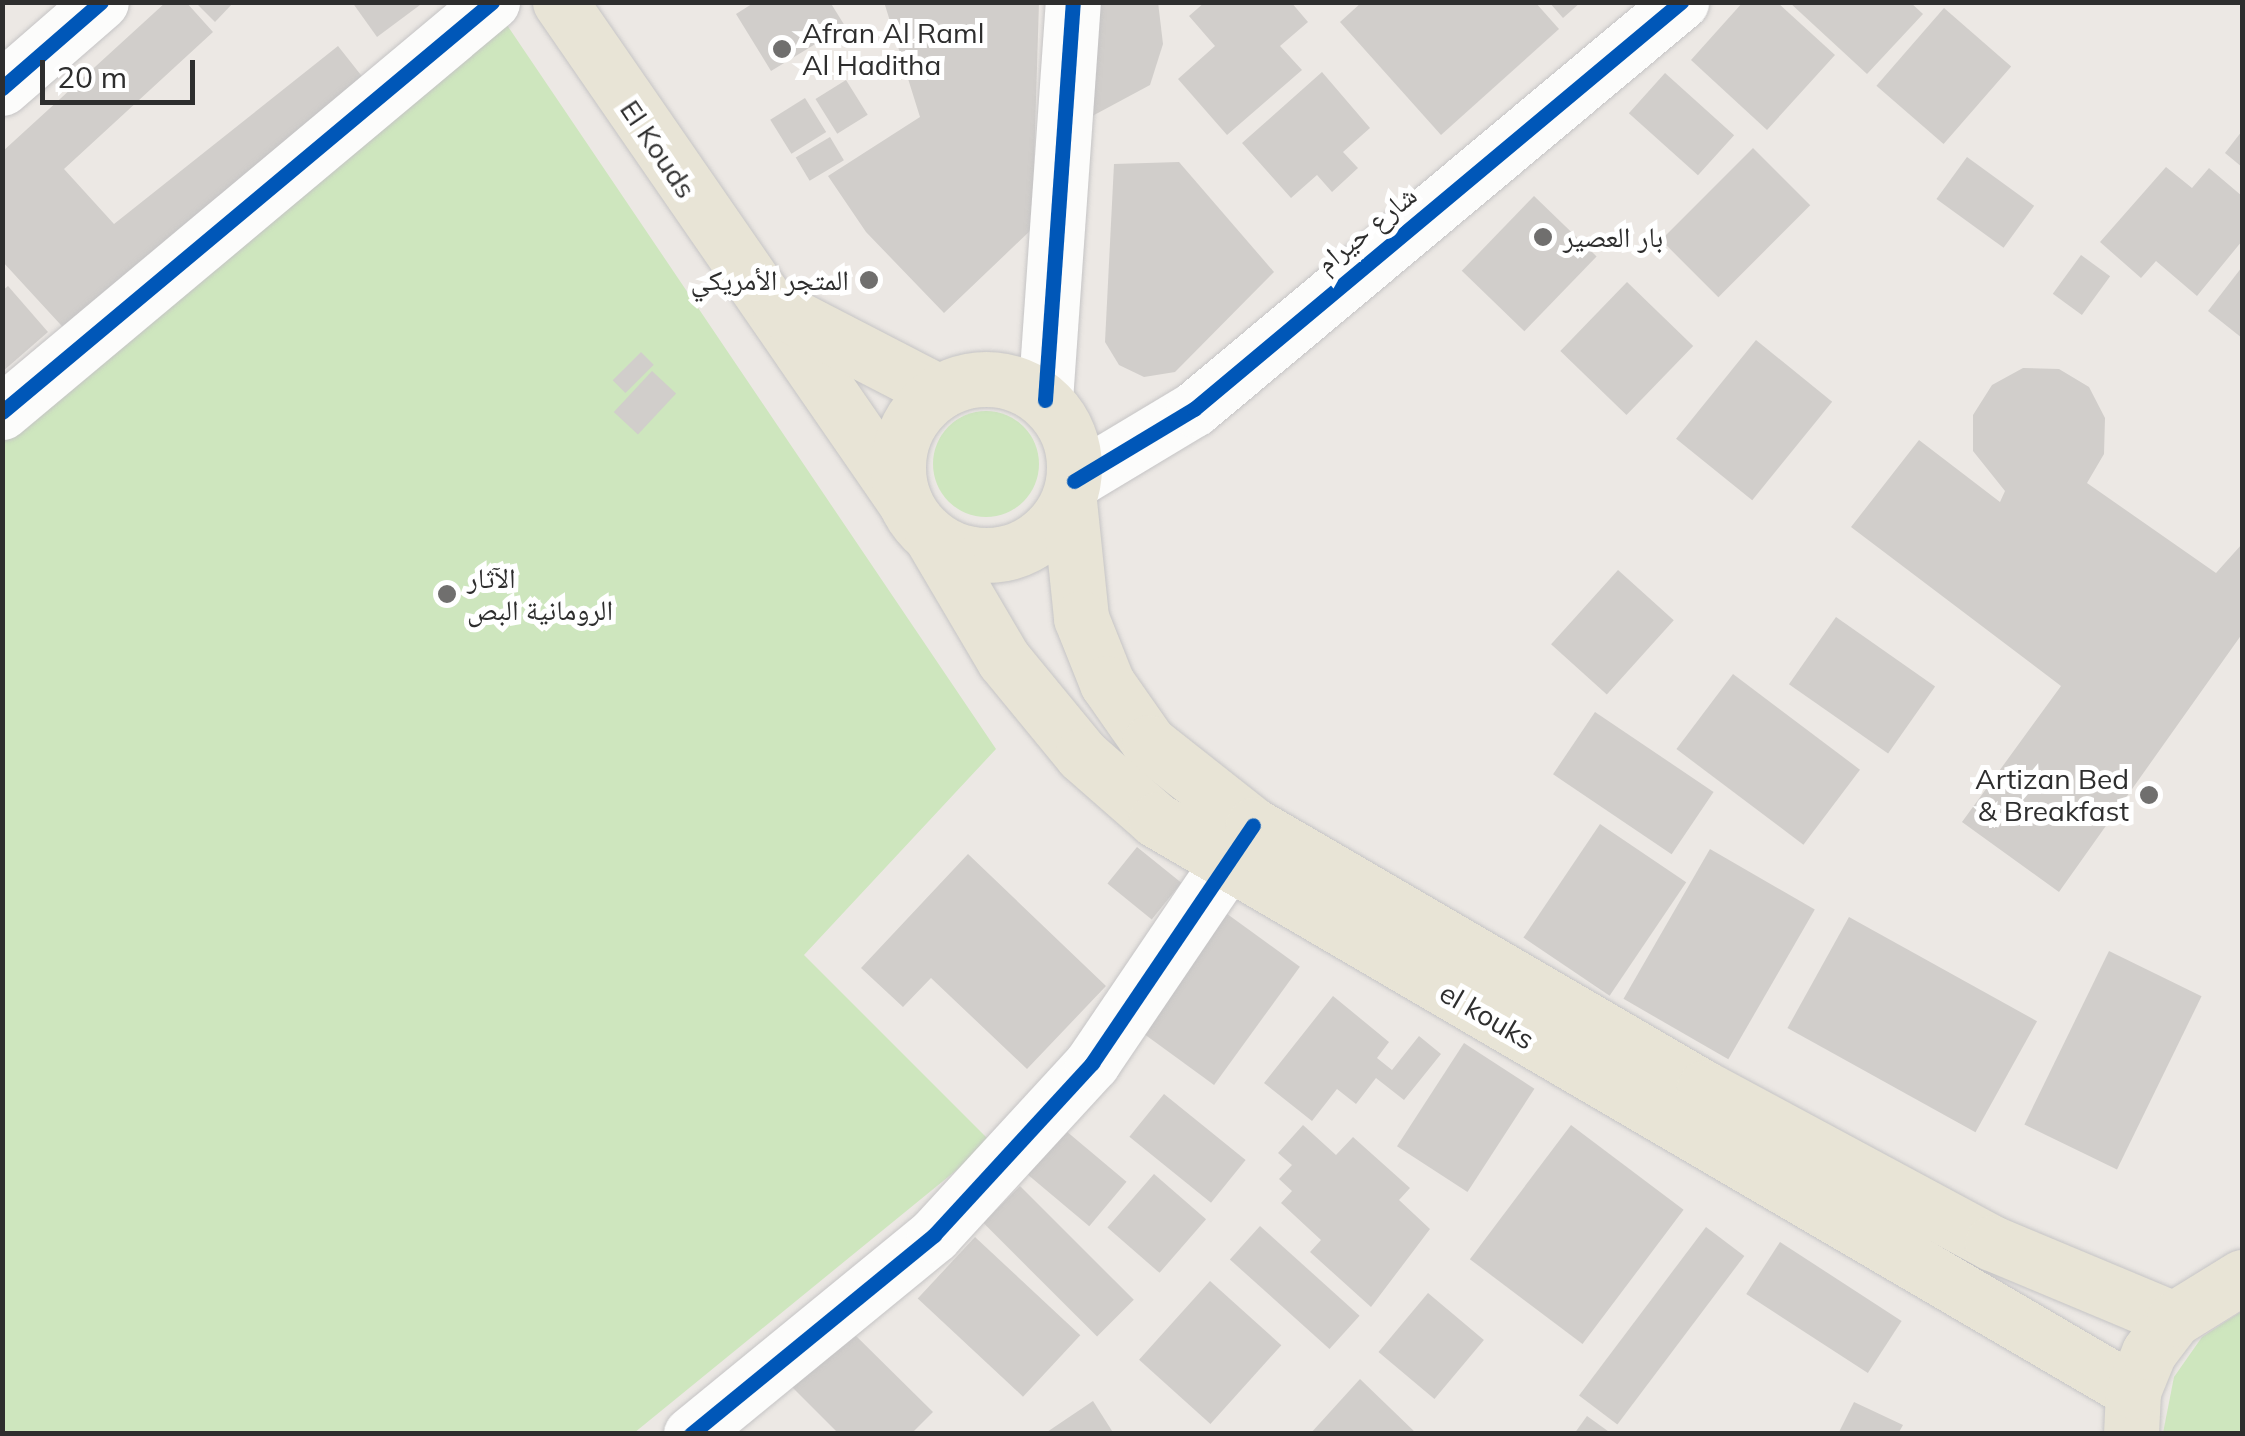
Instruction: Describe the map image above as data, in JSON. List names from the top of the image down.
{
  "streets": {
    "main road": ["El Kouds", "el kouks"],
    "street": ["شارع حيرام"]
  },
  "crossings": [
    ["El Kouds", "شارع حيرام"],
    ["El Kouds", "el kouks"],
    ["شارع حيرام", "el kouks"]
  ],
  "places": [
    "Afran Al Raml Al Haditha",
    "بار العصير",
    "المتجر الأمريكي",
    "الآثار الرومانية البص",
    "Artizan Bed & Breakfast"
  ],
  "scale_bar": "20 m"
}
